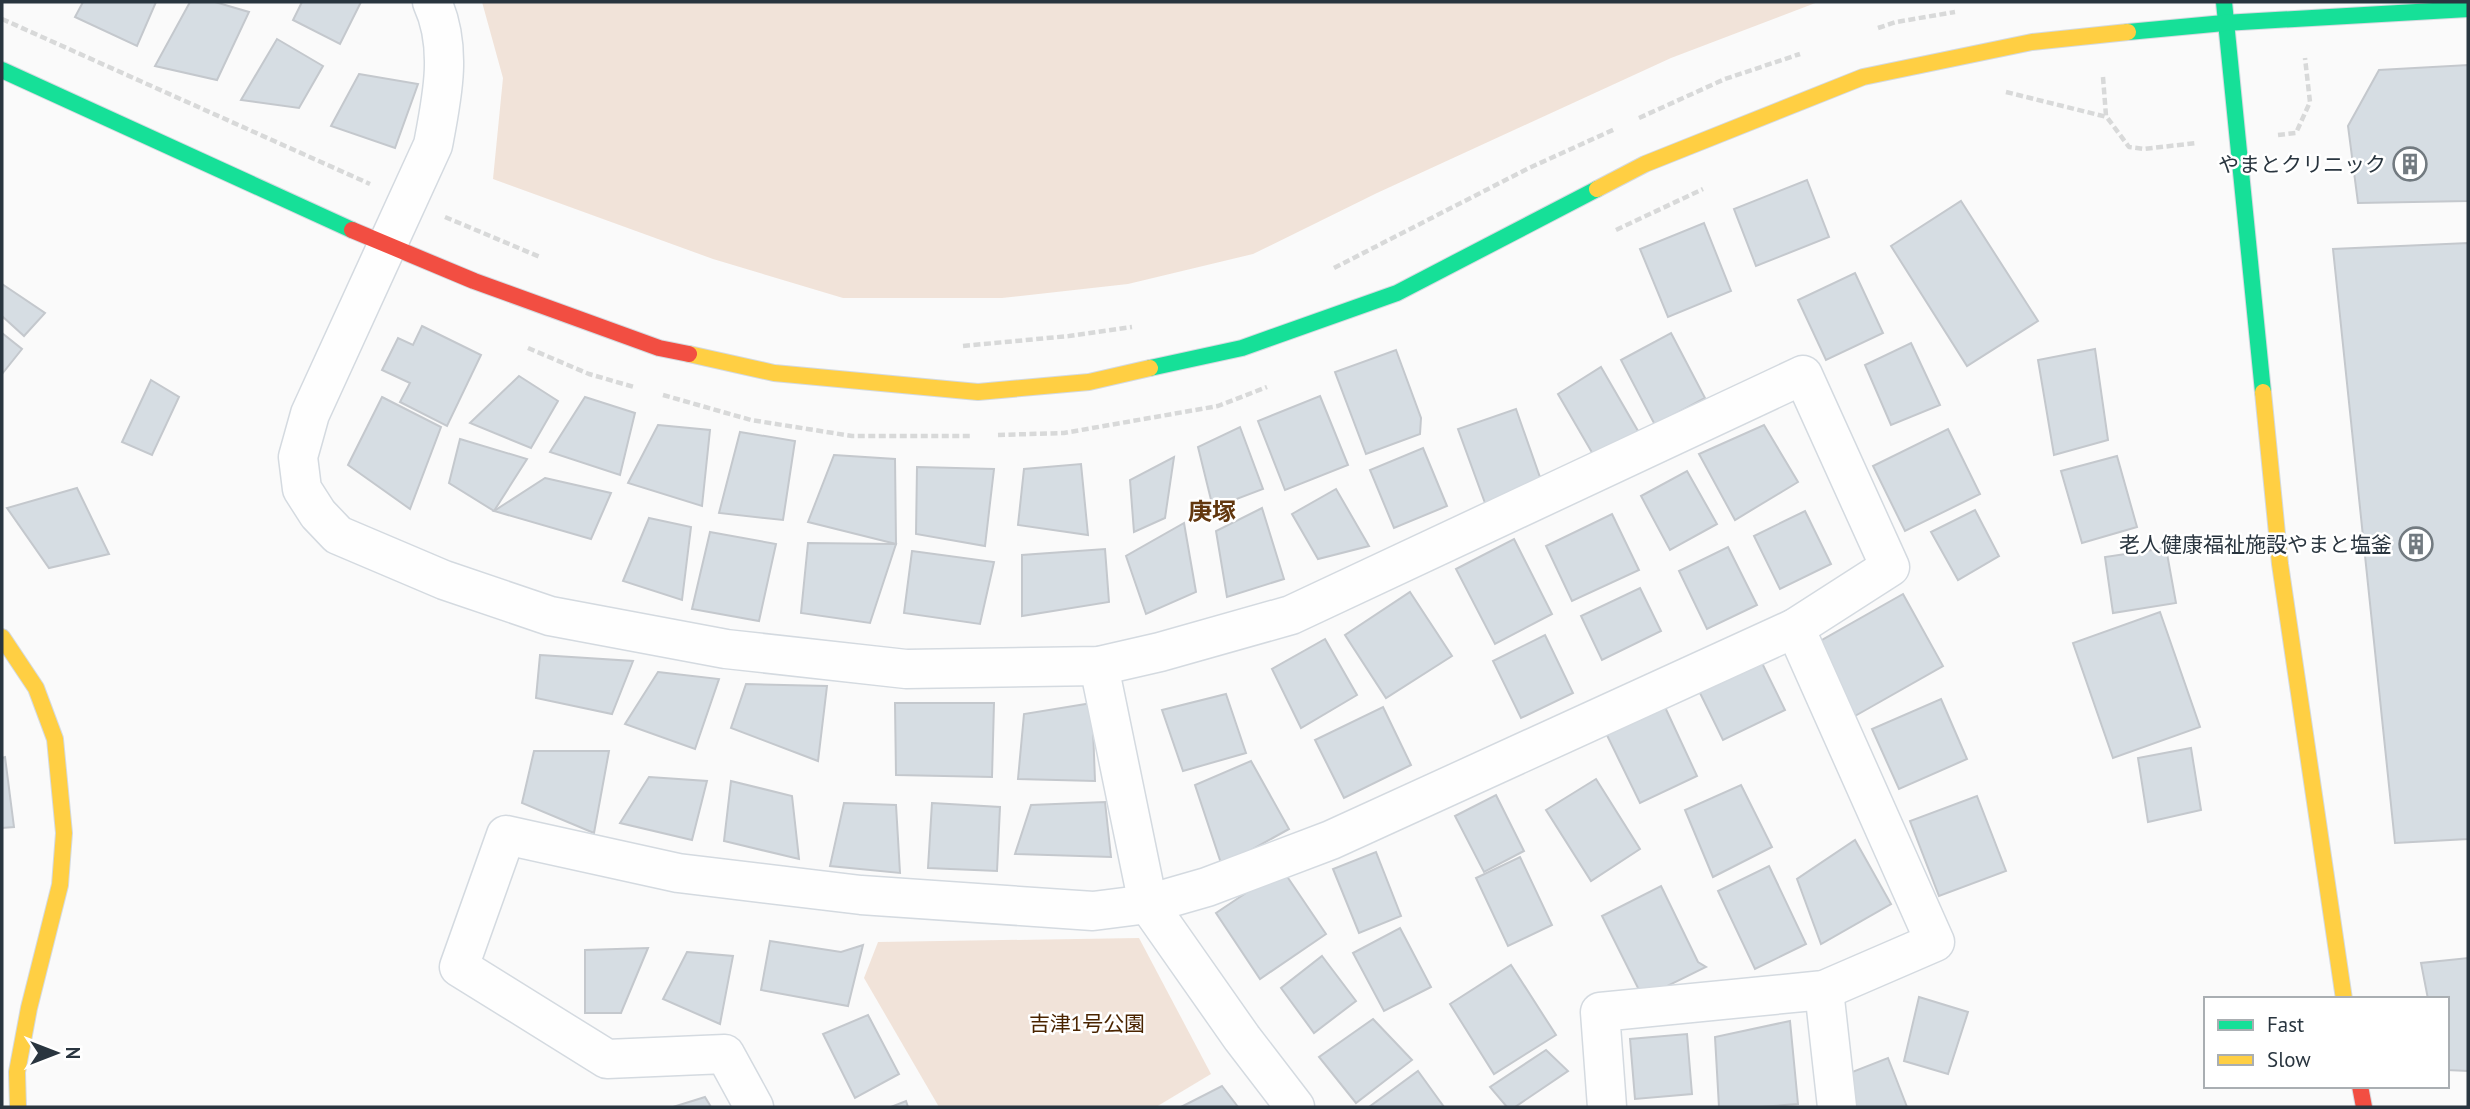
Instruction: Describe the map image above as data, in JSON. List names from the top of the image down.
{
  "districts": ["庚塚"],
  "parks": ["吉津1号公園"],
  "places": {
    "building": ["やまとクリニック", "老人健康福祉施設やまと塩釜"]
  },
  "legend": ["Fast", "Slow"],
  "north": "right"
}
